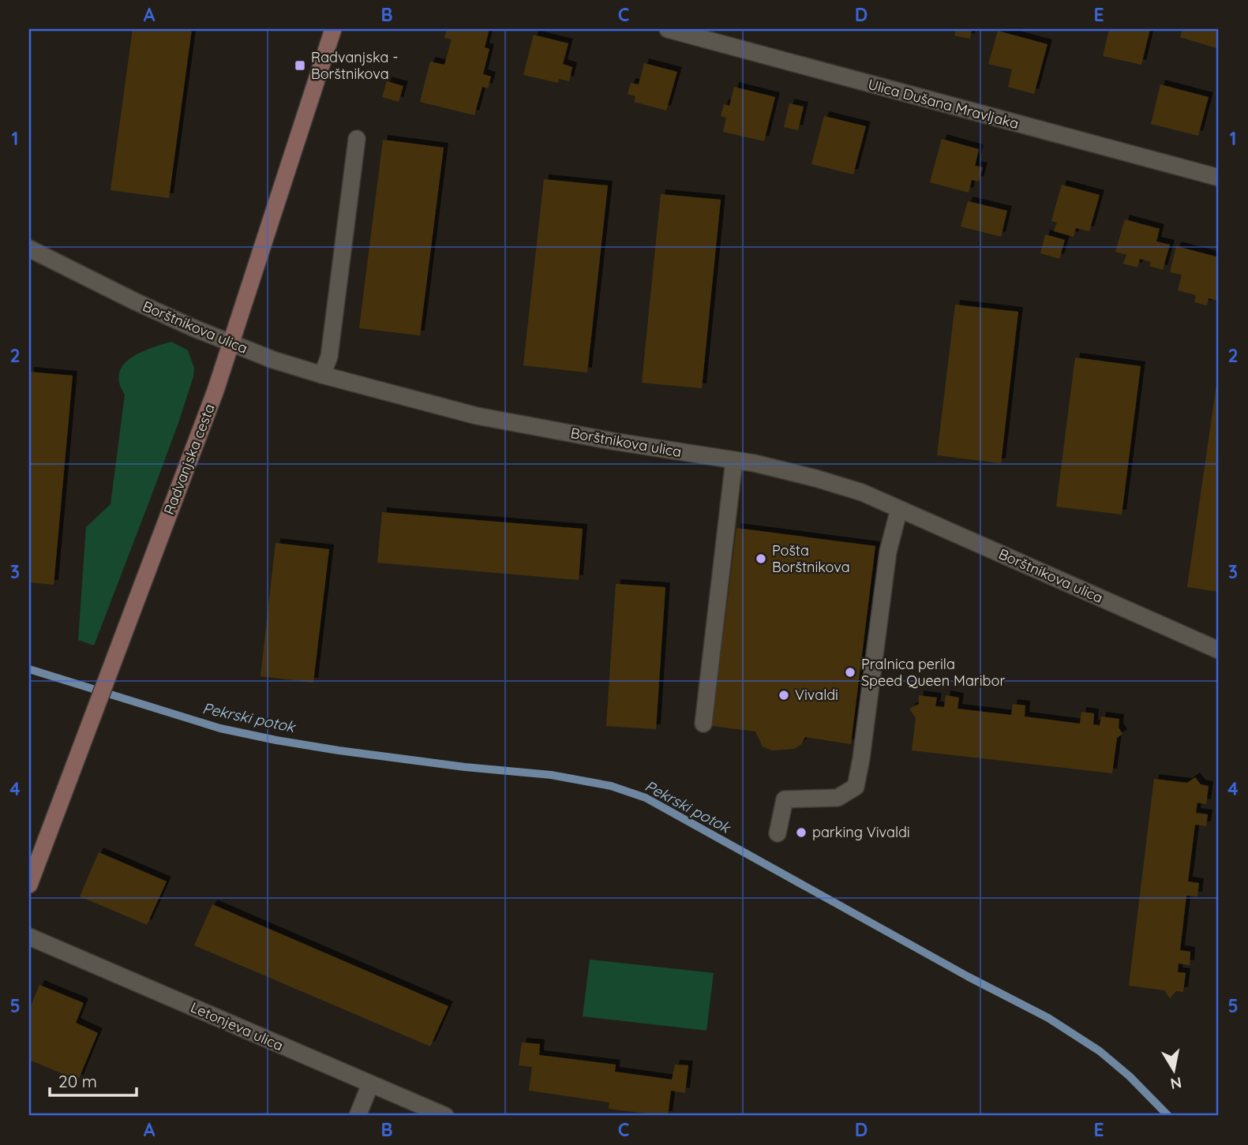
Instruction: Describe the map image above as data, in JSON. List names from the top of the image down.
{
  "streets": {
    "street": [
      "Ulica Dušana Mravljaka",
      "Borštnikova ulica",
      "Radvanjska cesta",
      "Letonjeva ulica"
    ]
  },
  "crossings": [
    ["Borštnikova ulica", "Radvanjska cesta"]
  ],
  "water": ["Pekrski potok"],
  "places": {
    "transit": ["Radvanjska - Borštnikova"],
    "other": [
      "Pošta Borštnikova",
      "Pralnica perila Speed Queen Maribor",
      "Vivaldi",
      "parking Vivaldi"
    ]
  },
  "scale_bar": "20 m",
  "north": "bottom",
  "grid": {
    "columns": [
      "A",
      "B",
      "C",
      "D",
      "E"
    ],
    "rows": [
      "1",
      "2",
      "3",
      "4",
      "5"
    ]
  }
}
